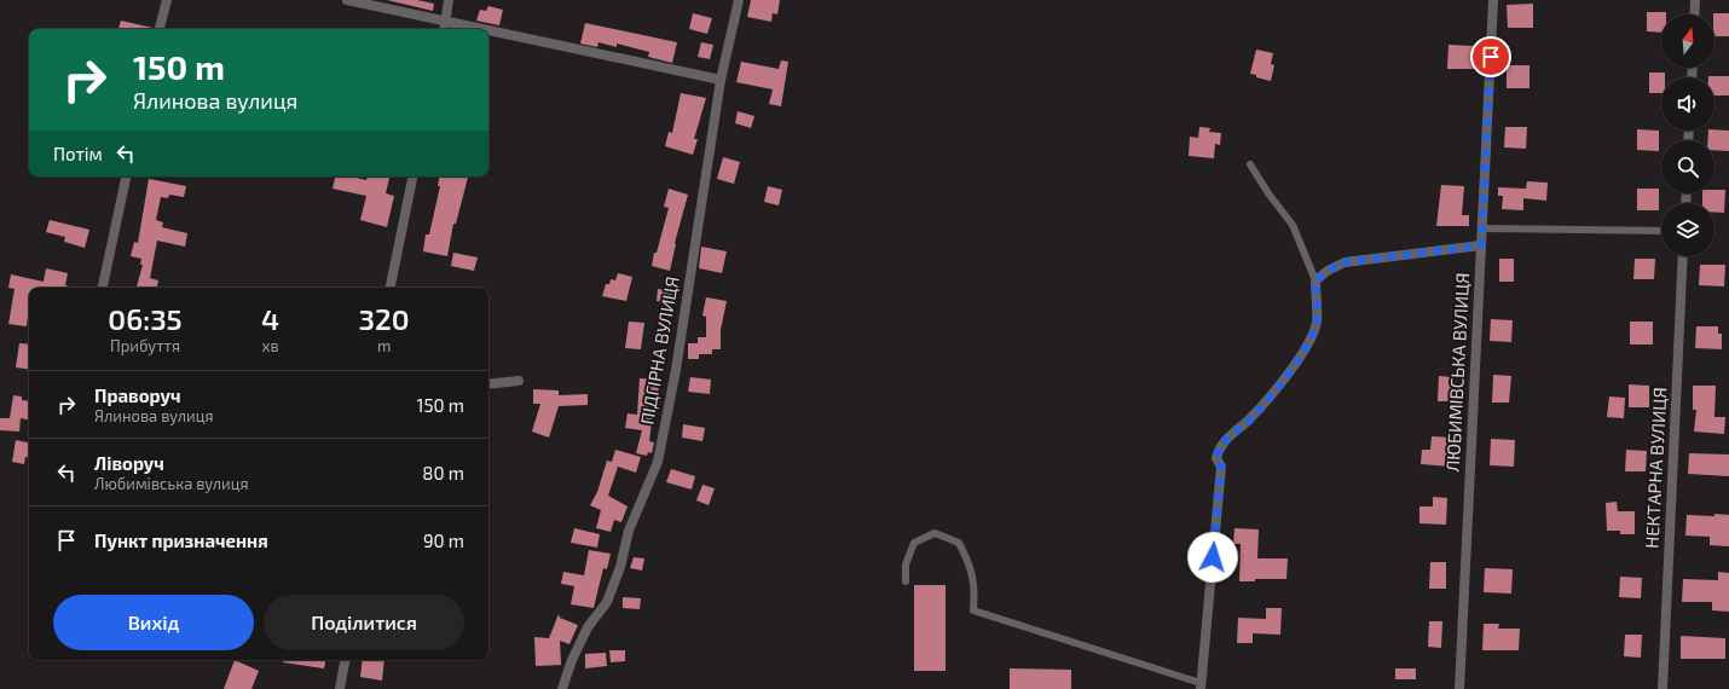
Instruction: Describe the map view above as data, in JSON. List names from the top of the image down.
{
  "streets": {
    "street": ["ПІДГІРНА ВУЛИЦЯ", "ЛЮБИМІВСЬКА ВУЛИЦЯ", "НЕКТАРНА ВУЛИЦЯ"]
  },
  "north": "top",
  "page": {
    "turn": ["150 m", "Ялинова вулиця"],
    "then": "Потім",
    "eta": [
      "06:35",
      "Прибуття",
      "4",
      "хв",
      "320",
      "m"
    ],
    "list": [
      {
        "name": "Праворуч",
        "note": "Ялинова вулиця",
        "value": "150 m"
      },
      {
        "name": "Ліворуч",
        "note": "Любимівська вулиця",
        "value": "80 m"
      },
      {
        "name": "Пункт призначення",
        "value": "90 m"
      }
    ],
    "buttons": ["Вихід", "Поділитися"]
  }
}
